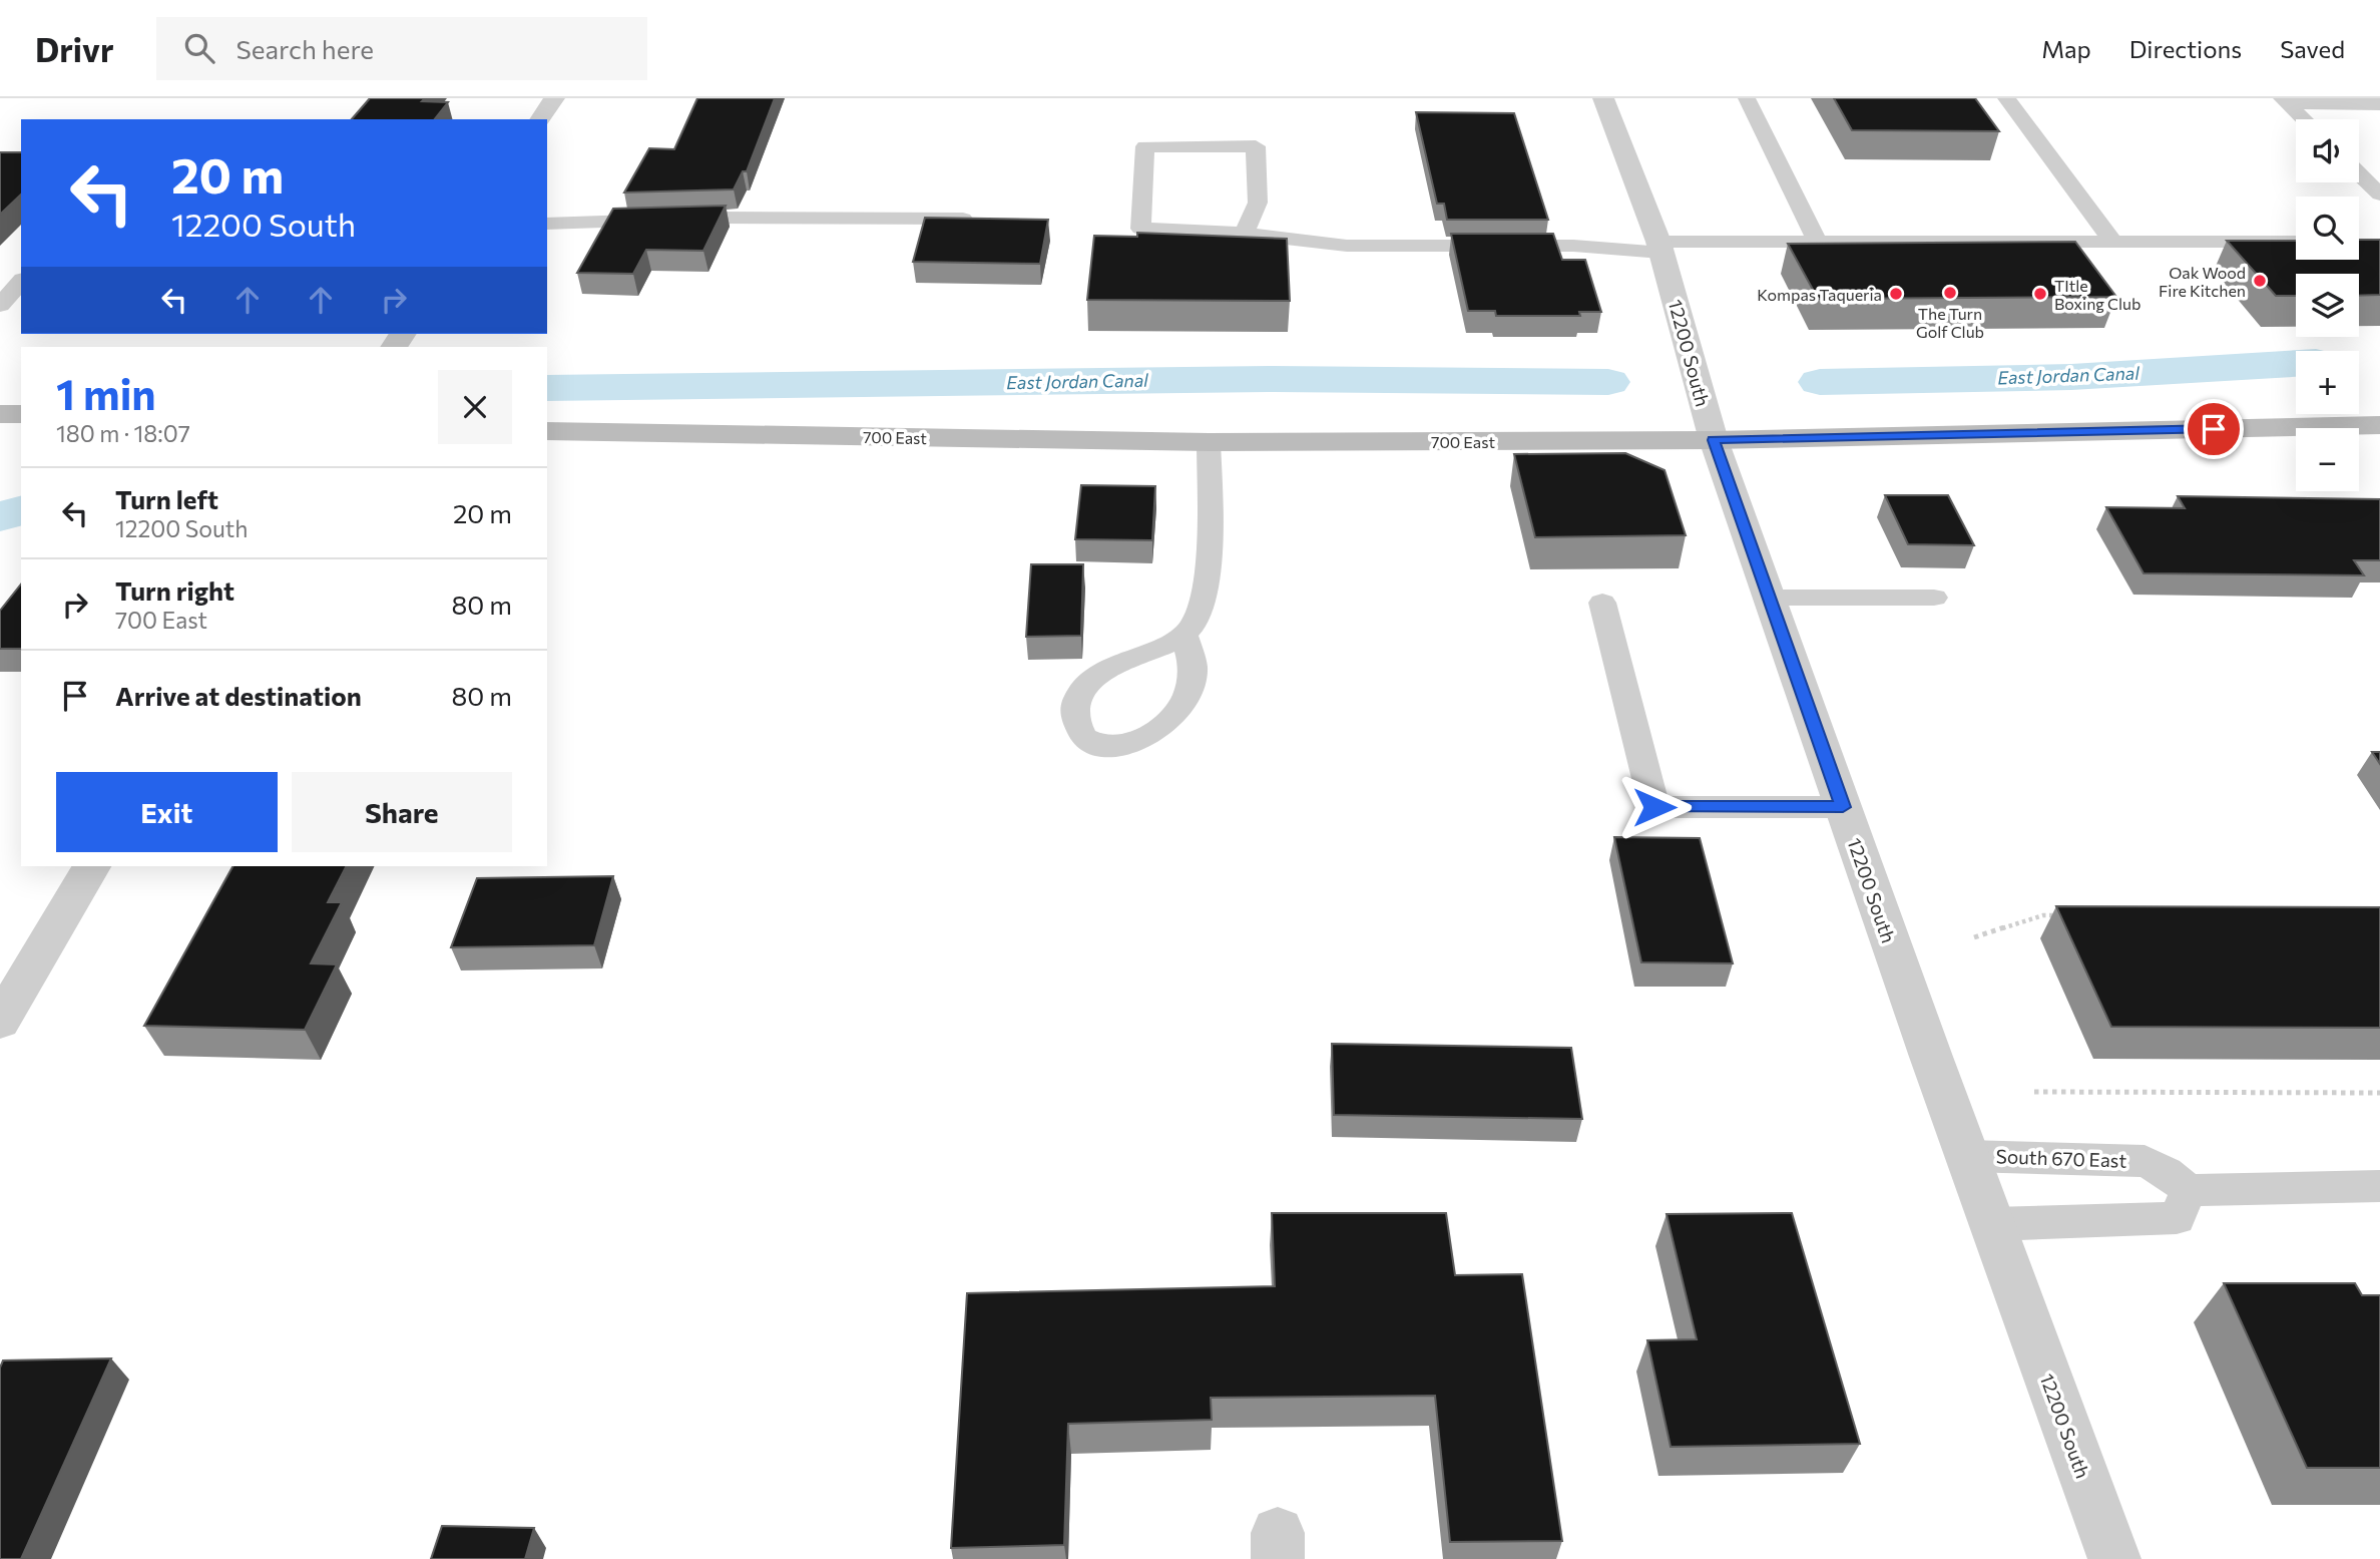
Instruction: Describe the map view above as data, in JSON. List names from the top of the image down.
{
  "streets": {
    "main road": ["700 East"],
    "street": ["12200 South"],
    "lane": ["South 670 East"]
  },
  "crossings": [
    ["12200 South", "700 East"],
    ["12200 South", "South 670 East"]
  ],
  "water": ["East Jordan Canal"],
  "places": [
    "Oak Wood Fire Kitchen",
    "The Turn Golf Club",
    "Kompas Taqueria",
    "TItle Boxing Club"
  ],
  "page": {
    "header": "Drivr",
    "search": "Search here",
    "nav": ["Map", "Directions", "Saved"],
    "map_buttons": ["+", "−"],
    "turn": ["20 m", "12200 South"],
    "heading": ["1 min", "180 m · 18:07"],
    "list": [
      {
        "name": "Turn left",
        "note": "12200 South",
        "value": "20 m"
      },
      {
        "name": "Turn right",
        "note": "700 East",
        "value": "80 m"
      },
      {
        "name": "Arrive at destination",
        "value": "80 m"
      }
    ],
    "buttons": ["Exit", "Share"]
  }
}
